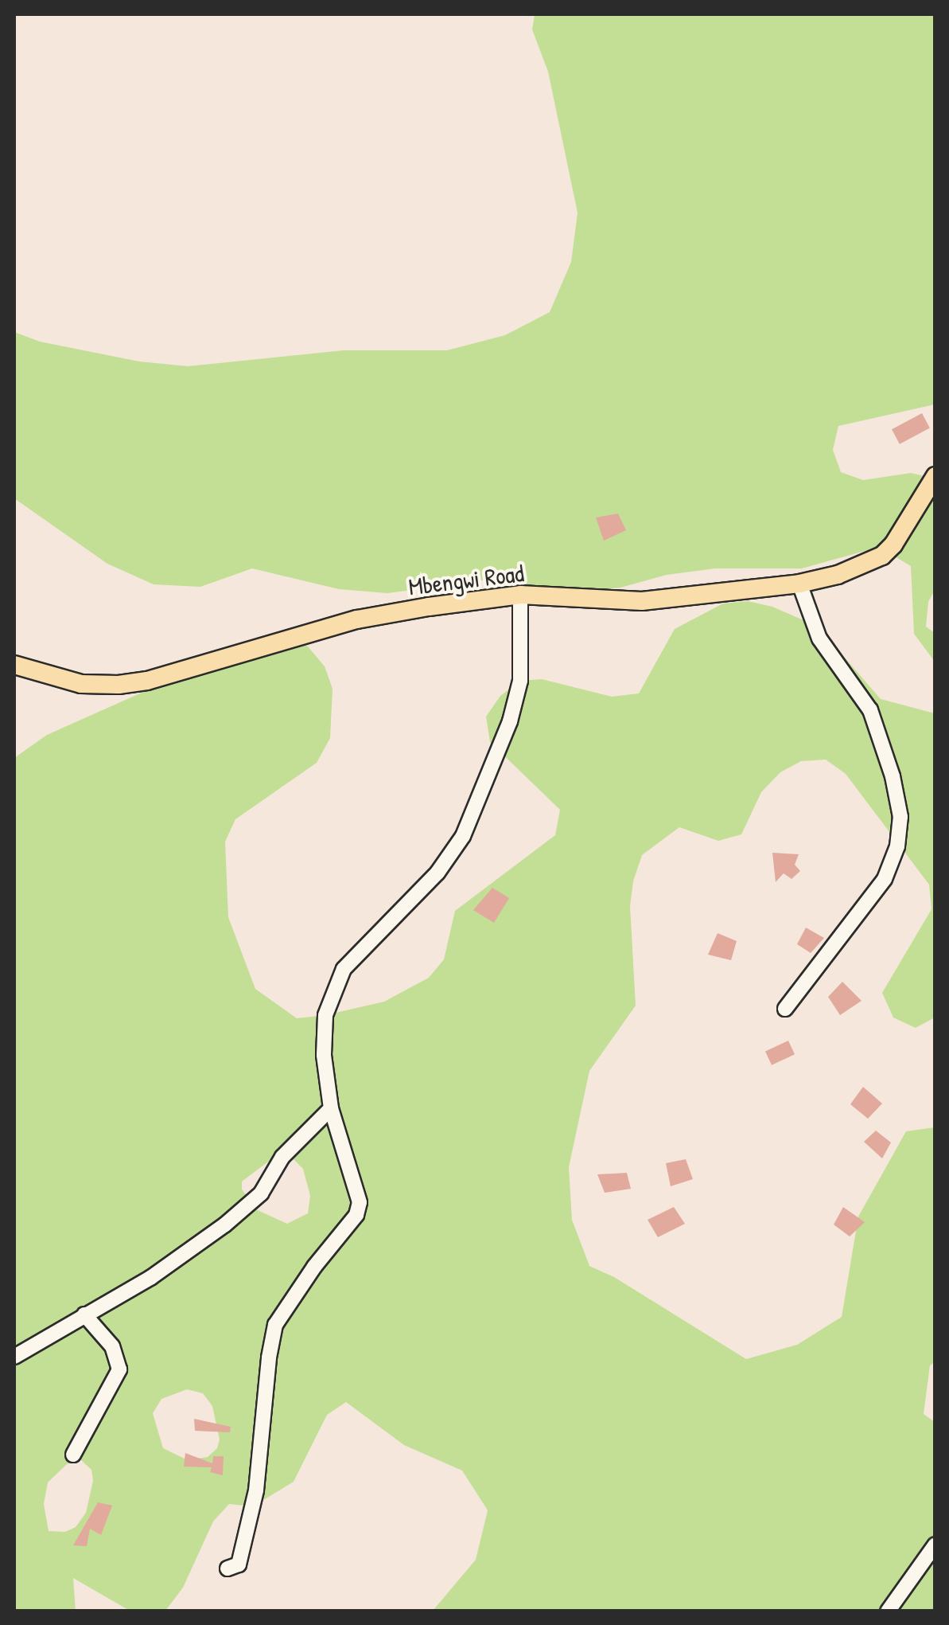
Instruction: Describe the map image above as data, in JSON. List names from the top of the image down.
{
  "streets": {
    "main road": ["Mbengwi Road"]
  }
}
